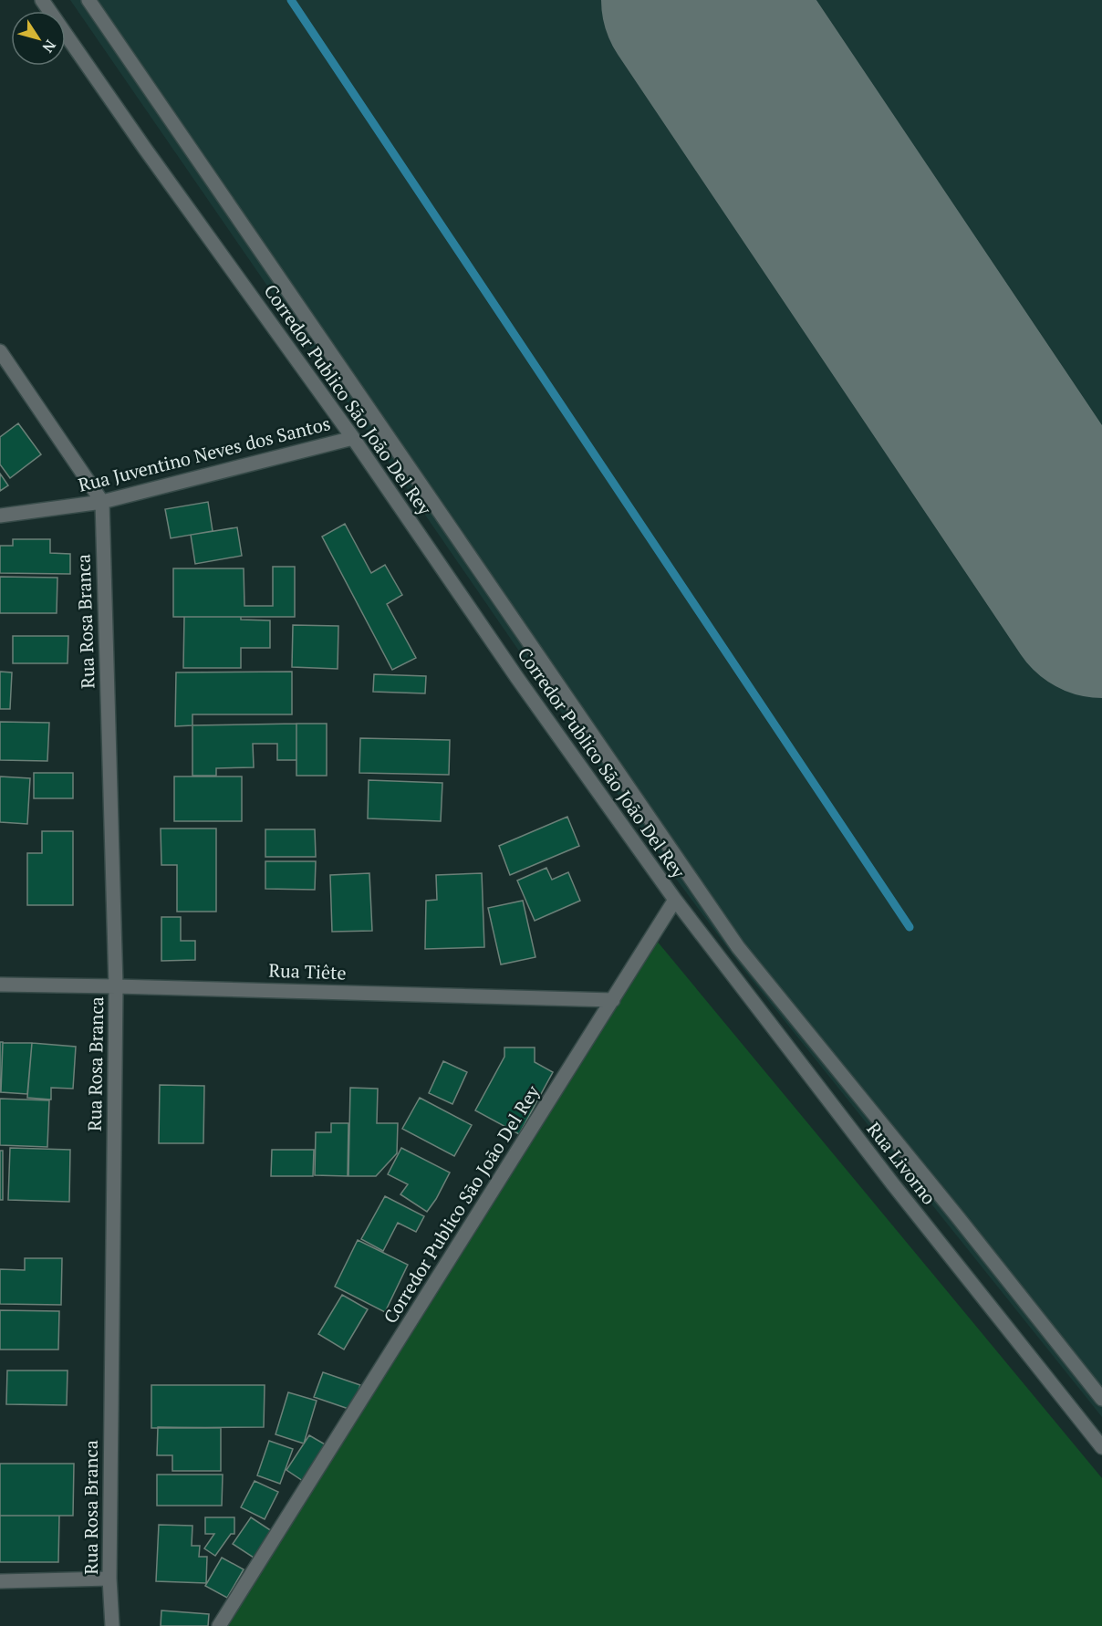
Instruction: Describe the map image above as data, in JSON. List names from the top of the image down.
{
  "streets": {
    "street": [
      "Corredor Publico São João Del Rey",
      "Rua Juventino Neves dos Santos",
      "Rua Rosa Branca",
      "Rua Tiête",
      "Rua Livorno"
    ]
  },
  "crossings": [
    ["Corredor Publico São João Del Rey", "Rua Juventino Neves dos Santos"],
    ["Corredor Publico São João Del Rey", "Rua Tiête"],
    ["Corredor Publico São João Del Rey", "Rua Livorno"],
    ["Rua Juventino Neves dos Santos", "Rua Rosa Branca"],
    ["Rua Rosa Branca", "Rua Tiête"]
  ],
  "north": "bottom right"
}
